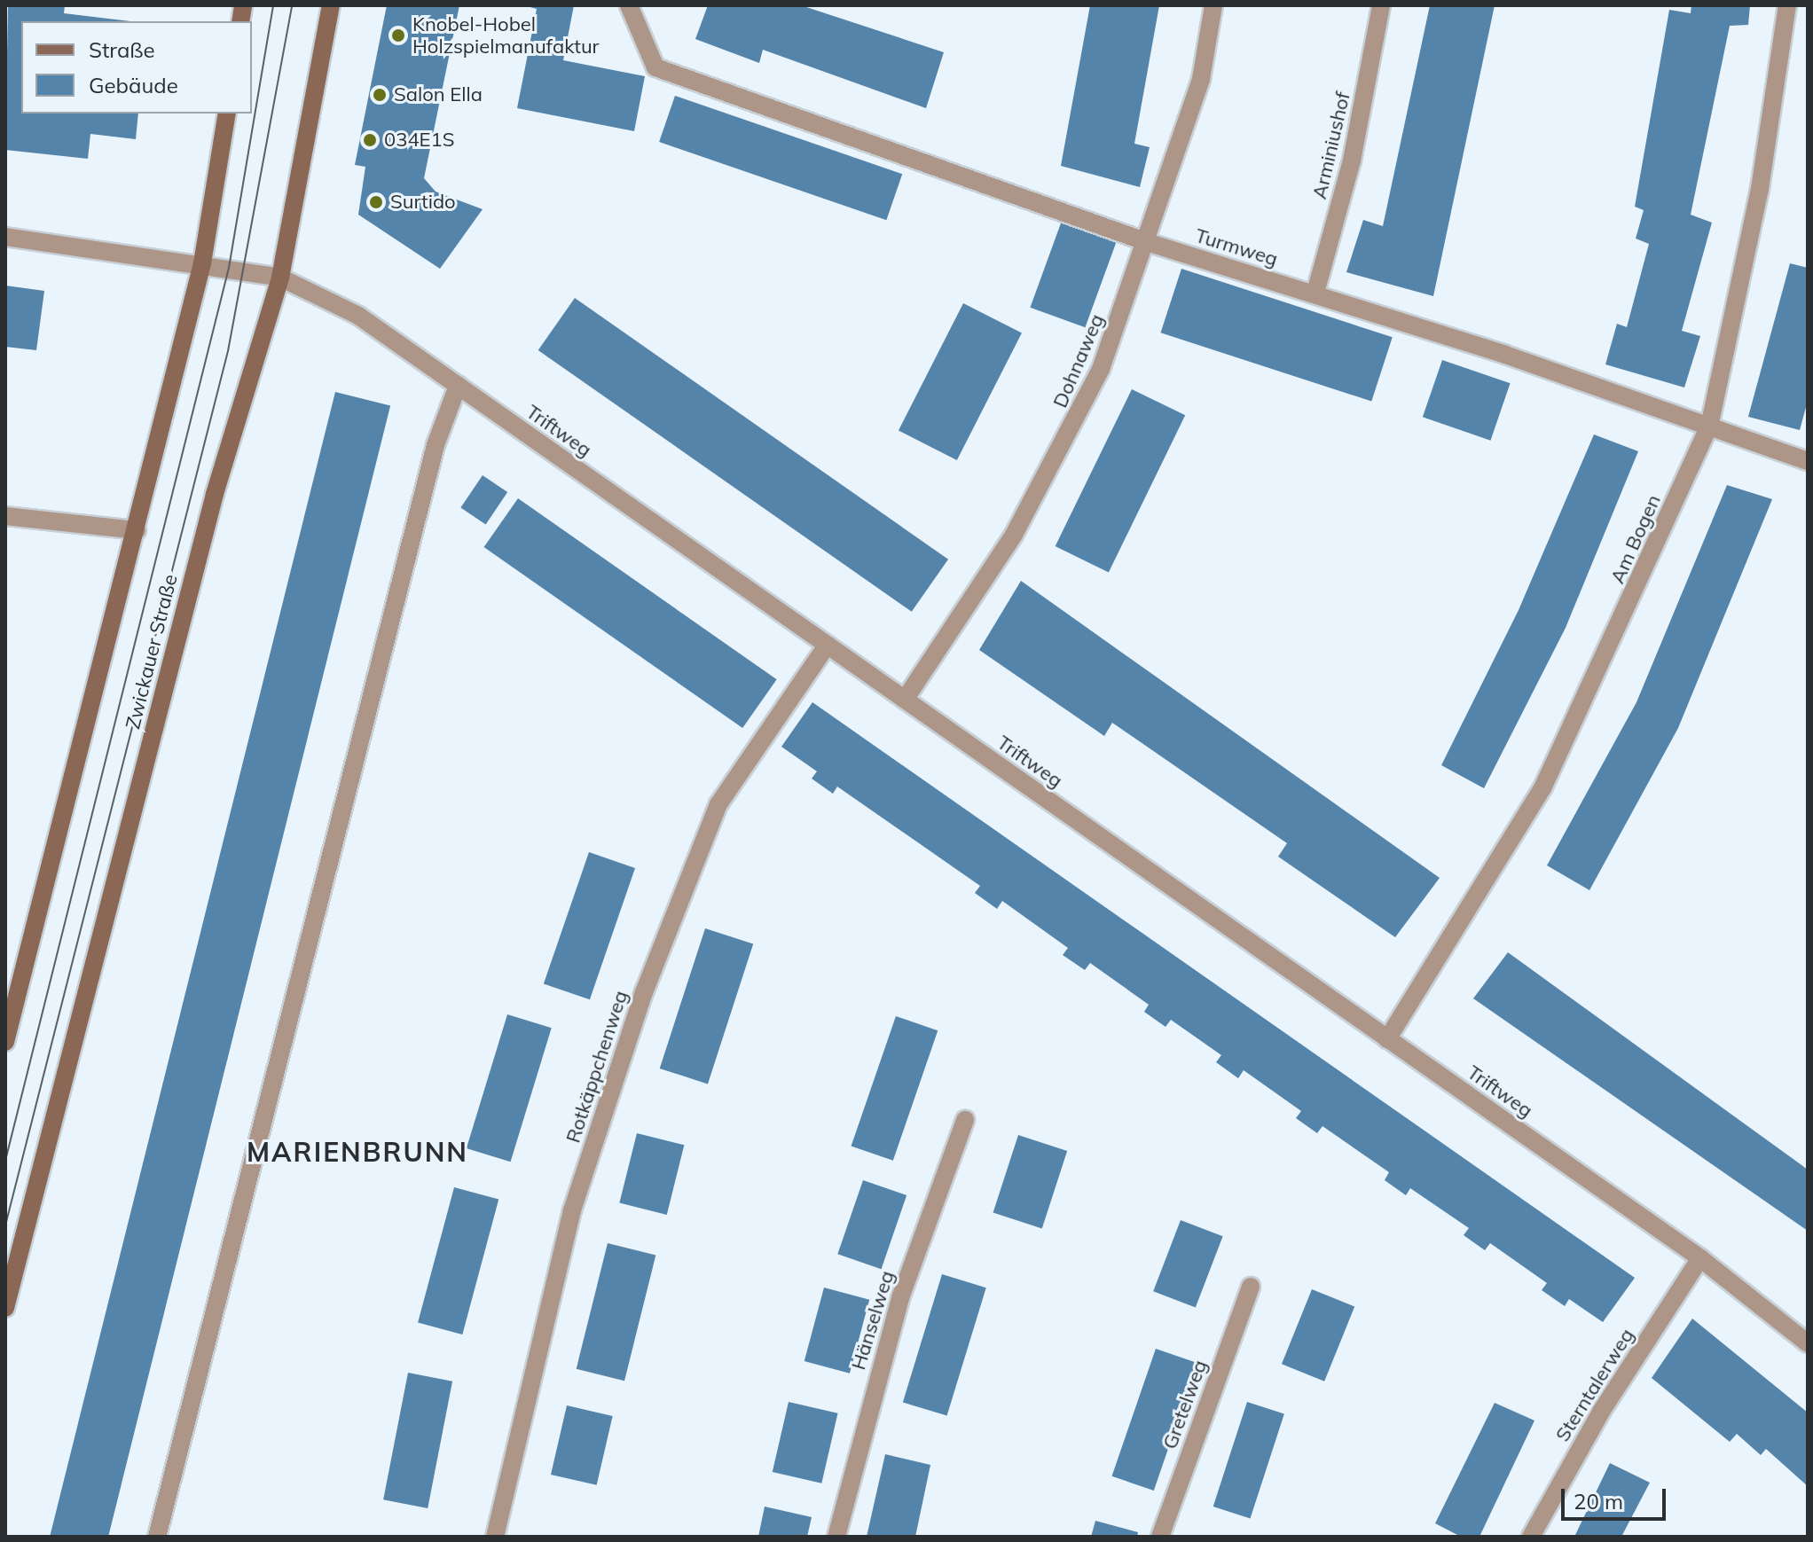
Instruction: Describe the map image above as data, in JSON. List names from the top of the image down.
{
  "streets": {
    "main road": ["Zwickauer Straße"],
    "street": [
      "Arminiushof",
      "Turmweg",
      "Dohnaweg",
      "Triftweg",
      "Am Bogen",
      "Rotkäppchenweg",
      "Hänselweg",
      "Sterntalerweg",
      "Gretelweg"
    ]
  },
  "crossings": [
    ["Arminiushof", "Turmweg"],
    ["Turmweg", "Dohnaweg"],
    ["Turmweg", "Am Bogen"],
    ["Dohnaweg", "Triftweg"],
    ["Triftweg", "Am Bogen"],
    ["Triftweg", "Zwickauer Straße"],
    ["Triftweg", "Rotkäppchenweg"],
    ["Triftweg", "Sterntalerweg"]
  ],
  "districts": ["MARIENBRUNN"],
  "places": [
    "Knobel-Hobel Holzspielmanufaktur",
    "Salon Ella",
    "034E1S",
    "Surtido"
  ],
  "legend": ["Straße", "Gebäude"],
  "scale_bar": "20 m"
}
